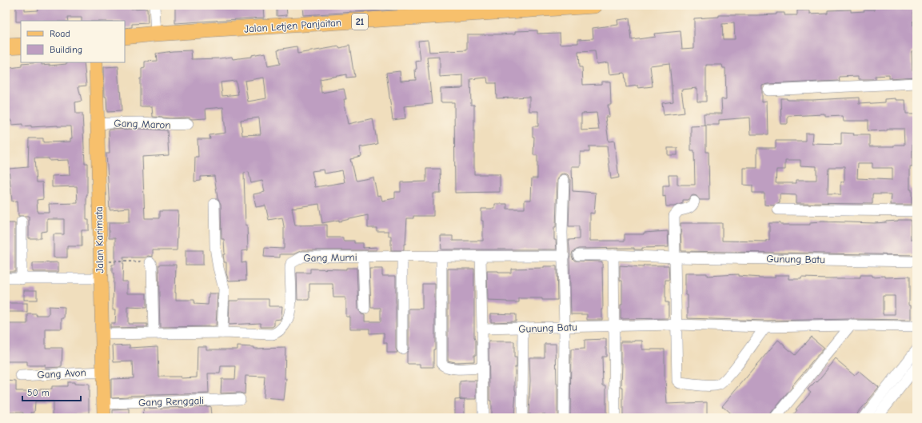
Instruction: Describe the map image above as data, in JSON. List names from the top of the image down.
{
  "streets": {
    "highway": ["21", "Jalan Letjen Panjaitan"],
    "main road": ["Jalan Karimata"],
    "street": [
      "Gang Maron",
      "Gang Murni",
      "Gunung Batu",
      "Gang Avon",
      "Gang Renggali"
    ]
  },
  "crossings": [
    ["Gang Maron", "Jalan Karimata"],
    ["Jalan Karimata", "Gang Murni"],
    ["Jalan Karimata", "Gang Avon"],
    ["Jalan Karimata", "Gang Renggali"]
  ],
  "legend": ["Road", "Building"],
  "scale_bar": "50 m"
}
